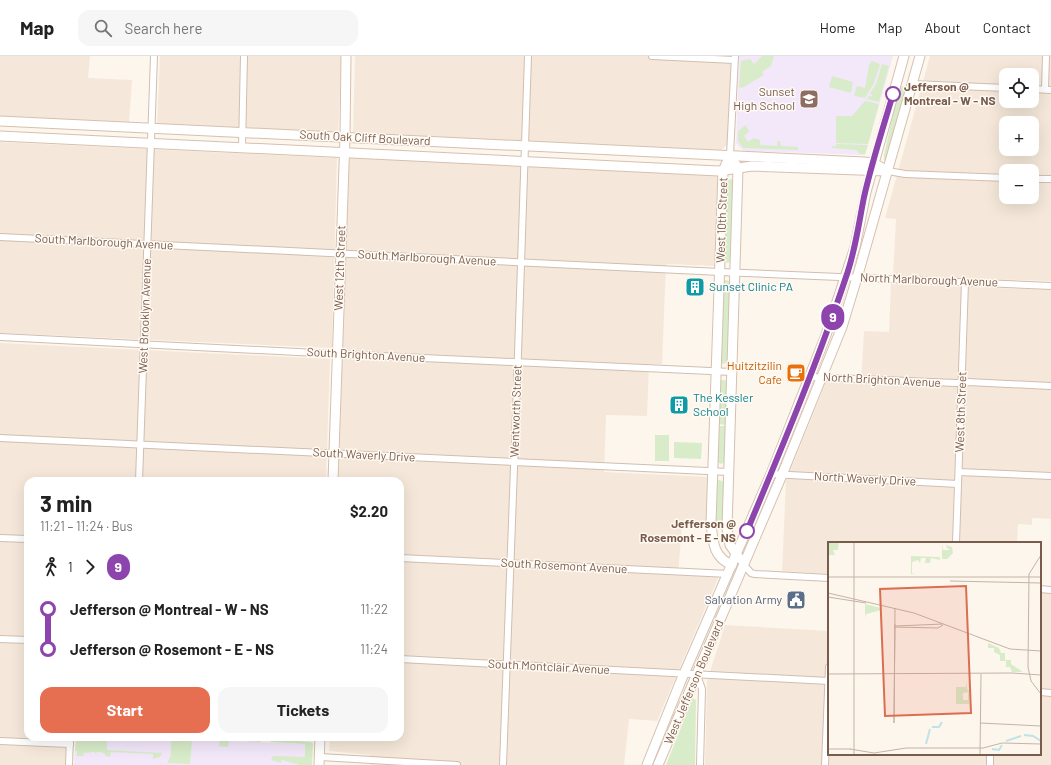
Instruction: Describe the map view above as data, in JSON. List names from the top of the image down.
{
  "streets": {
    "street": [
      "South Oak Cliff Boulevard",
      "West 10th Street",
      "South Marlborough Avenue",
      "West 12th Street",
      "North Marlborough Avenue",
      "West Brooklyn Avenue",
      "South Brighton Avenue",
      "North Brighton Avenue",
      "Wentworth Street",
      "West 8th Street",
      "South Waverly Drive",
      "North Waverly Drive",
      "South Rosemont Avenue",
      "South Montclair Avenue",
      "West Jefferson Boulevard"
    ]
  },
  "crossings": [
    ["South Oak Cliff Boulevard", "West 10th Street"],
    ["South Oak Cliff Boulevard", "West 12th Street"],
    ["South Oak Cliff Boulevard", "West Brooklyn Avenue"],
    ["South Oak Cliff Boulevard", "Wentworth Street"],
    ["South Oak Cliff Boulevard", "West Jefferson Boulevard"],
    ["West 10th Street", "South Marlborough Avenue"],
    ["West 10th Street", "North Marlborough Avenue"],
    ["West 10th Street", "South Brighton Avenue"],
    ["West 10th Street", "South Waverly Drive"],
    ["West 10th Street", "South Rosemont Avenue"],
    ["West 10th Street", "West Jefferson Boulevard"],
    ["South Marlborough Avenue", "West 12th Street"],
    ["South Marlborough Avenue", "North Marlborough Avenue"],
    ["South Marlborough Avenue", "West Brooklyn Avenue"],
    ["South Marlborough Avenue", "Wentworth Street"],
    ["West 12th Street", "South Brighton Avenue"],
    ["West 12th Street", "South Waverly Drive"],
    ["North Marlborough Avenue", "West 8th Street"],
    ["North Marlborough Avenue", "West Jefferson Boulevard"],
    ["West Brooklyn Avenue", "South Brighton Avenue"],
    ["West Brooklyn Avenue", "South Waverly Drive"],
    ["South Brighton Avenue", "Wentworth Street"],
    ["North Brighton Avenue", "West 8th Street"],
    ["North Brighton Avenue", "West Jefferson Boulevard"],
    ["Wentworth Street", "South Waverly Drive"],
    ["Wentworth Street", "South Rosemont Avenue"],
    ["Wentworth Street", "South Montclair Avenue"],
    ["West 8th Street", "North Waverly Drive"],
    ["North Waverly Drive", "West Jefferson Boulevard"],
    ["South Rosemont Avenue", "West Jefferson Boulevard"],
    ["South Montclair Avenue", "West Jefferson Boulevard"]
  ],
  "places": {
    "other": ["Jefferson @ Montreal - W - NS", "Jefferson @ Rosemont - E - NS"],
    "school or university": ["Sunset High School"],
    "building": ["Sunset Clinic PA", "The Kessler School"],
    "cafe": ["Huitzitzilin Cafe"],
    "public building": ["Salvation Army"]
  },
  "lines": ["bus line 9"],
  "page": {
    "header": "Map",
    "search": "Search here",
    "nav": [
      "Home",
      "Map",
      "About",
      "Contact"
    ],
    "on_map": "9",
    "map_buttons": ["+", "−"],
    "heading": ["3 min", "11:21 – 11:24 · Bus", "$2.20"],
    "legs": ["1", "9"],
    "list": [
      {
        "name": "Jefferson @ Montreal - W - NS",
        "value": "11:22"
      },
      {
        "name": "Jefferson @ Rosemont - E - NS",
        "value": "11:24"
      }
    ],
    "buttons": ["Start", "Tickets"]
  }
}
